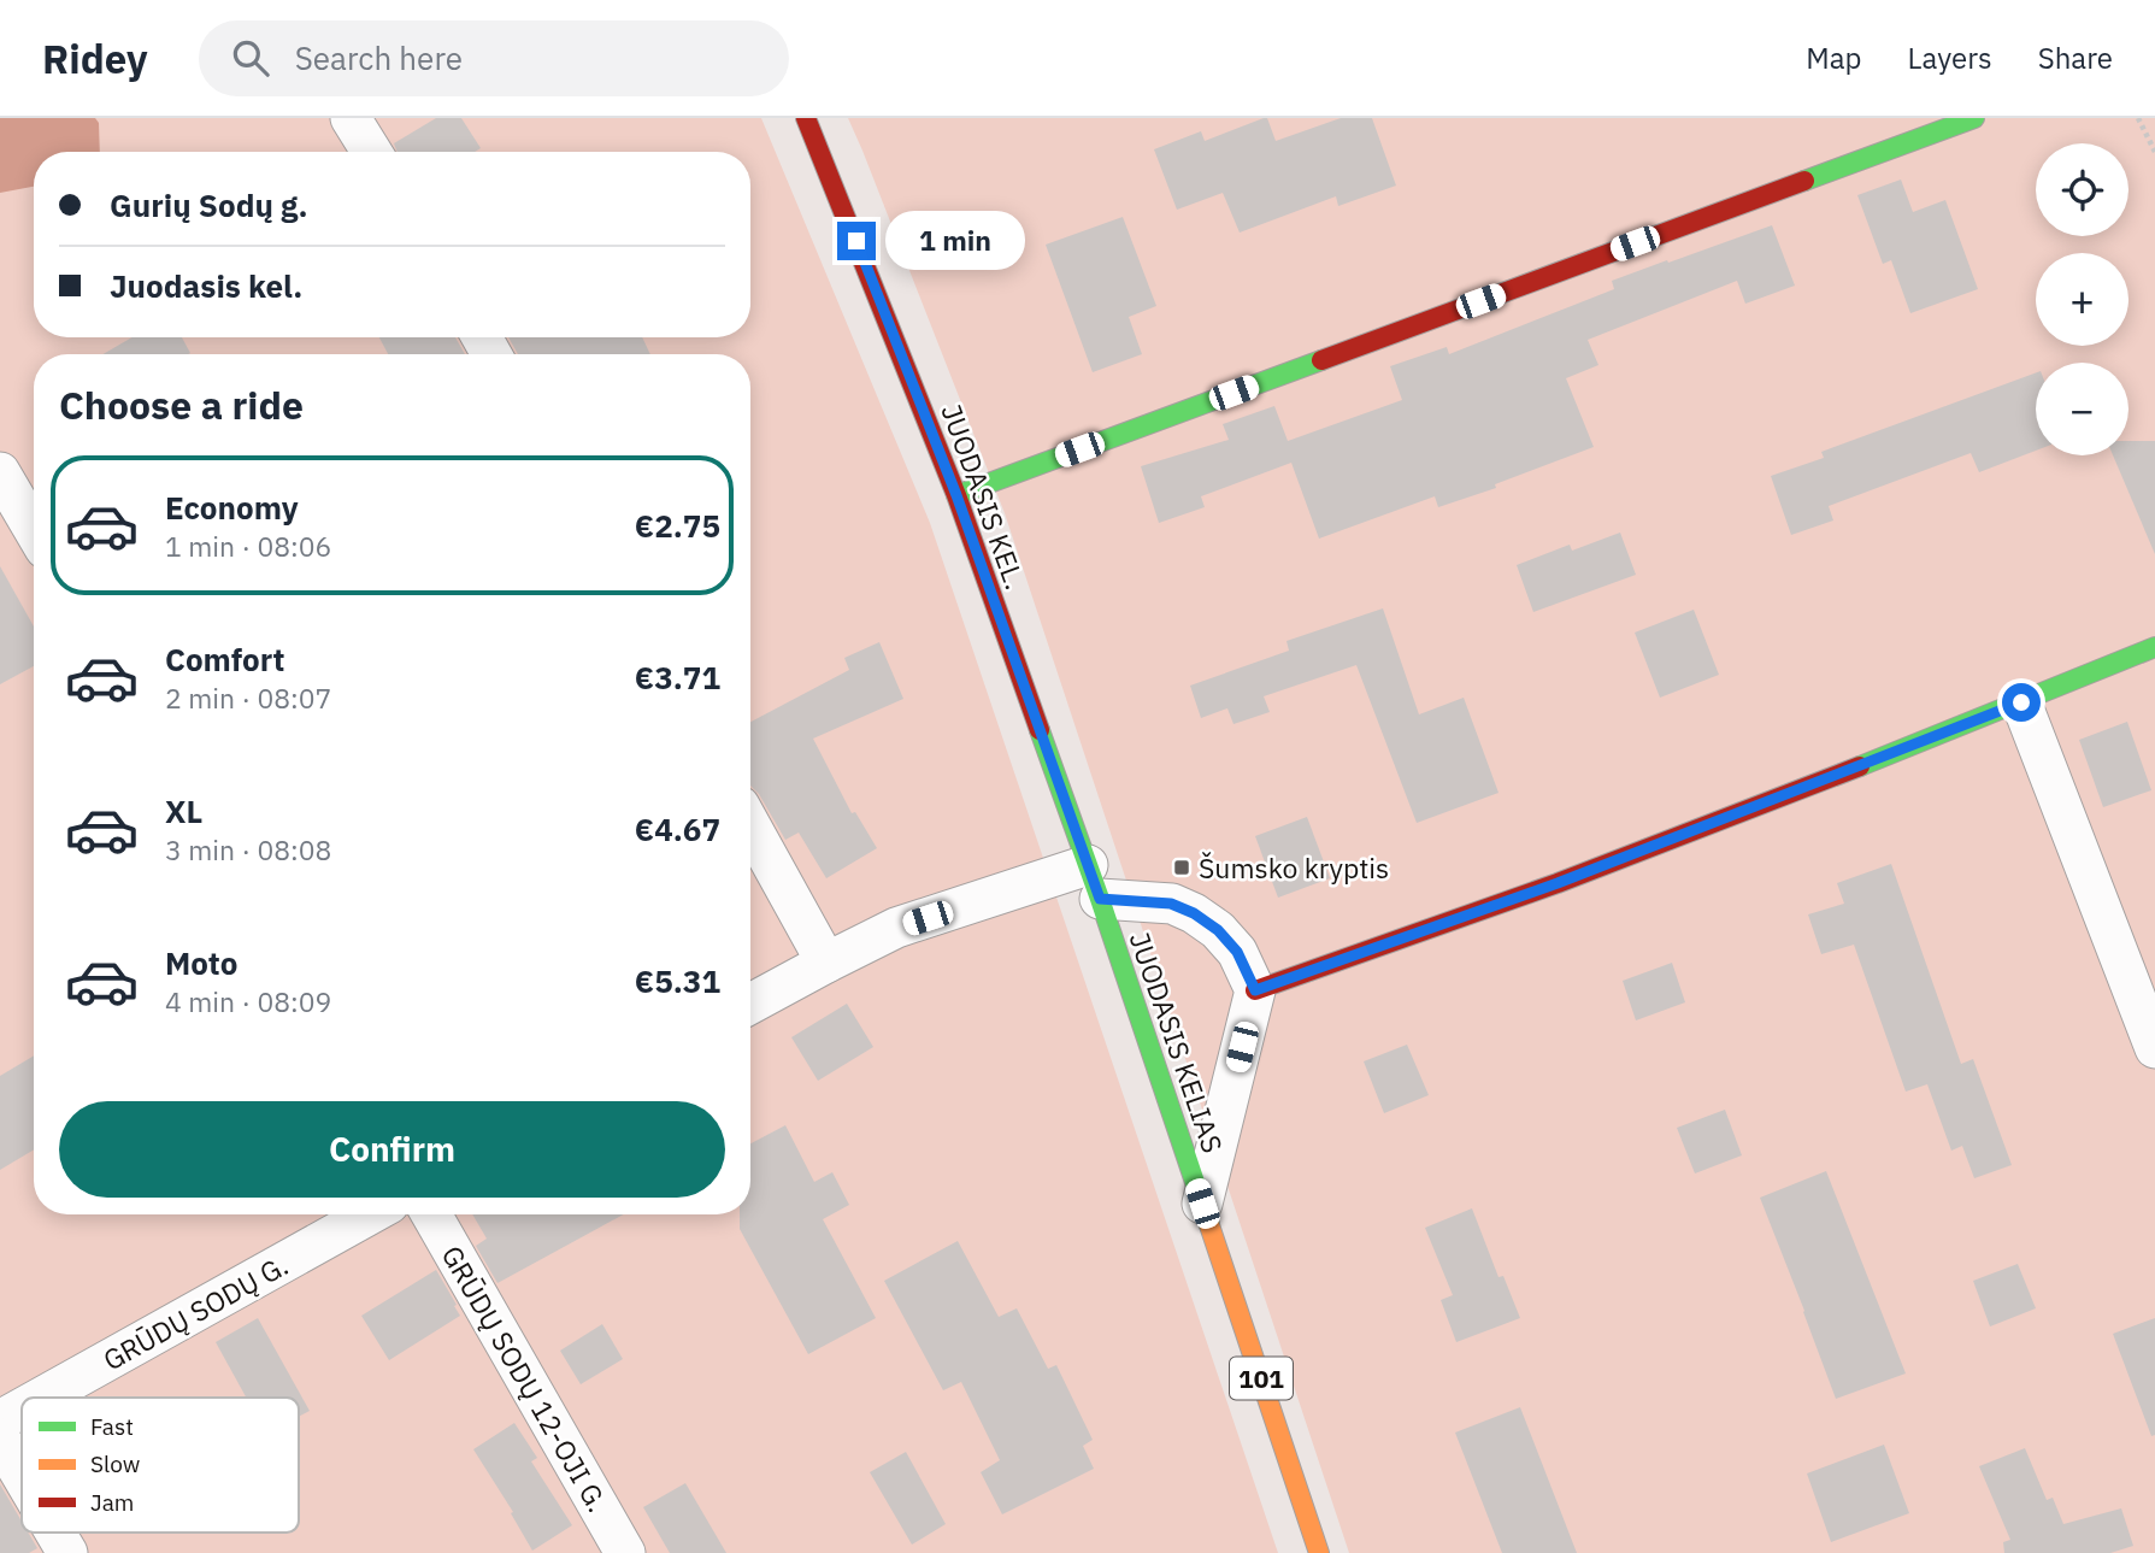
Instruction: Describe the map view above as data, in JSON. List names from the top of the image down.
{
  "streets": {
    "street": [
      "JUODASIS KEL.",
      "JUODASIS KELIAS",
      "GRŪDŲ SODŲ G.",
      "GRŪDŲ SODŲ 12-OJI G.",
      "101"
    ]
  },
  "crossings": [
    ["JUODASIS KEL.", "JUODASIS KELIAS"],
    ["JUODASIS KELIAS", "101"]
  ],
  "places": {
    "transit": ["Šumsko kryptis"]
  },
  "legend": ["Fast", "Slow", "Jam"],
  "page": {
    "header": "Ridey",
    "search": "Search here",
    "nav": ["Map", "Layers", "Share"],
    "map_buttons": ["+", "−"],
    "banner": ["Gurių Sodų g.", "Juodasis kel."],
    "bubble": "1 min",
    "heading": "Choose a ride",
    "list": [
      {
        "name": "Economy",
        "note": "1 min · 08:06",
        "value": "€2.75"
      },
      {
        "name": "Comfort",
        "note": "2 min · 08:07",
        "value": "€3.71"
      },
      {
        "name": "XL",
        "note": "3 min · 08:08",
        "value": "€4.67"
      },
      {
        "name": "Moto",
        "note": "4 min · 08:09",
        "value": "€5.31"
      }
    ],
    "buttons": "Confirm"
  }
}
